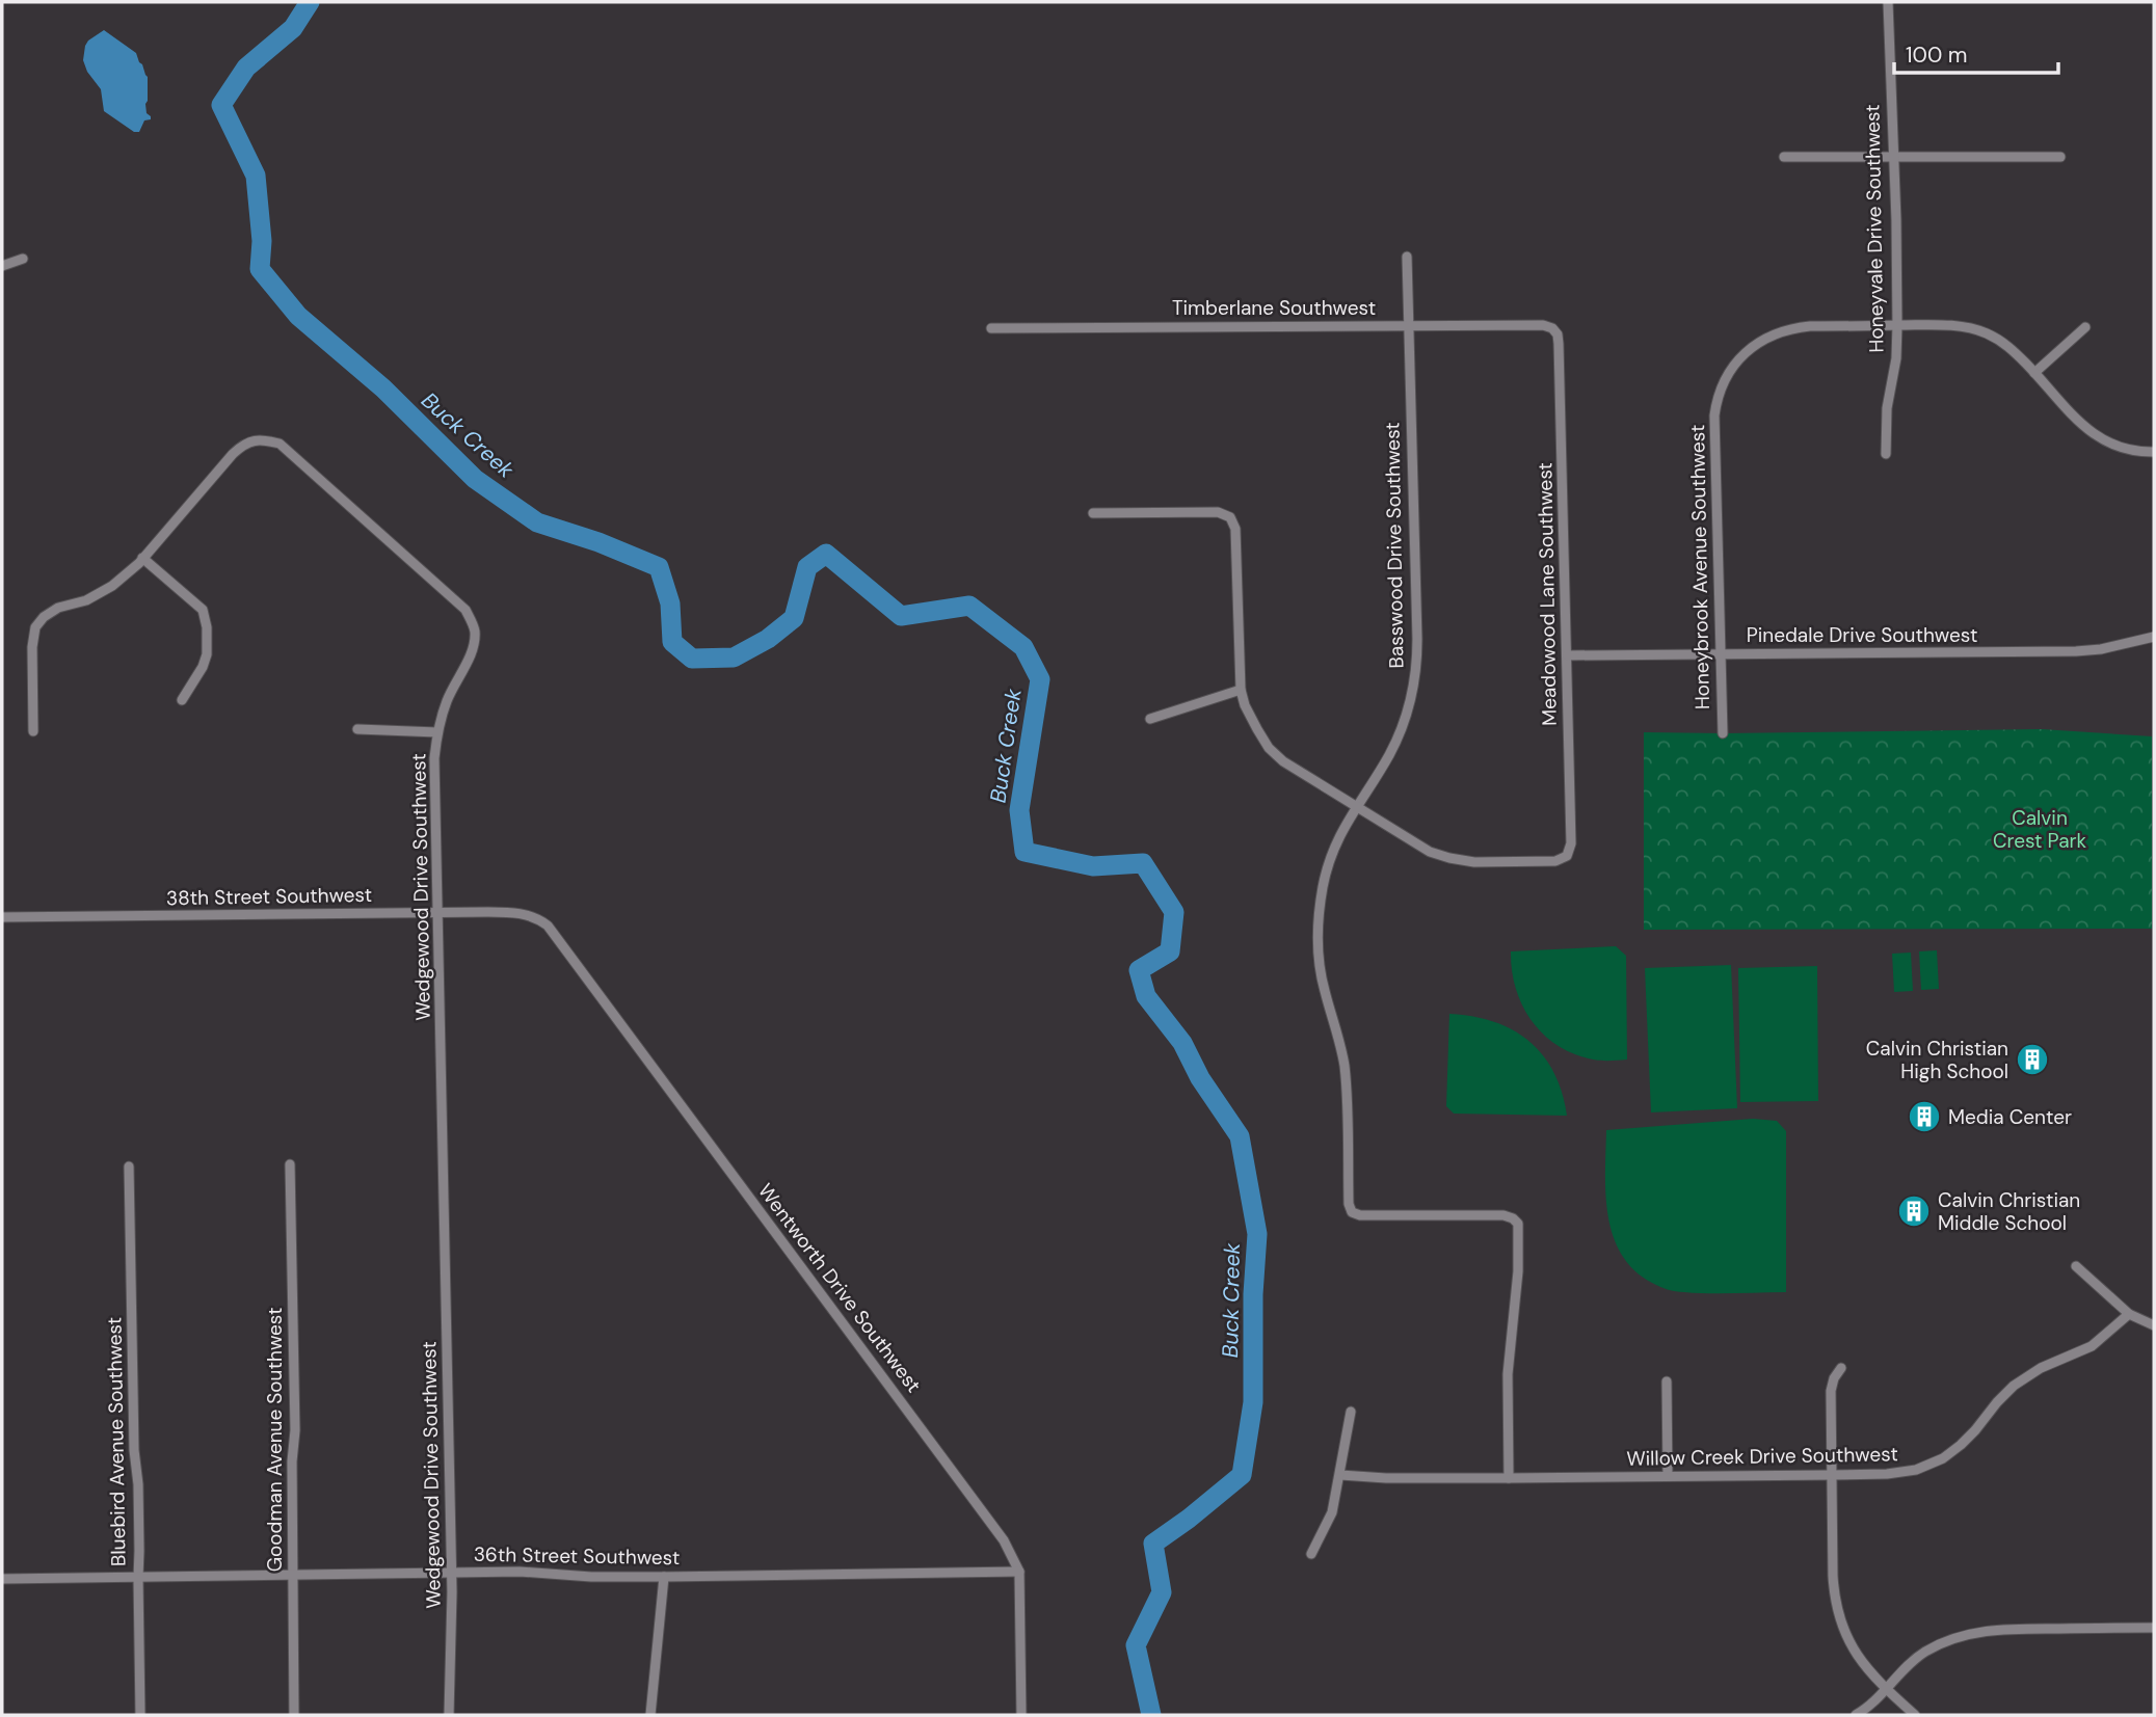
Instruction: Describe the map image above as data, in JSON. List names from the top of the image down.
{
  "streets": {
    "street": [
      "Honeyvale Drive Southwest",
      "Timberlane Southwest",
      "Basswood Drive Southwest",
      "Honeybrook Avenue Southwest",
      "Meadowood Lane Southwest",
      "Pinedale Drive Southwest",
      "Wedgewood Drive Southwest",
      "38th Street Southwest",
      "Wentworth Drive Southwest",
      "Goodman Avenue Southwest",
      "Bluebird Avenue Southwest",
      "Willow Creek Drive Southwest",
      "36th Street Southwest"
    ]
  },
  "crossings": [
    ["Honeyvale Drive Southwest", "Honeybrook Avenue Southwest"],
    ["Timberlane Southwest", "Basswood Drive Southwest"],
    ["Timberlane Southwest", "Meadowood Lane Southwest"],
    ["Basswood Drive Southwest", "Meadowood Lane Southwest"],
    ["Basswood Drive Southwest", "Willow Creek Drive Southwest"],
    ["Honeybrook Avenue Southwest", "Pinedale Drive Southwest"],
    ["Meadowood Lane Southwest", "Pinedale Drive Southwest"],
    ["Wedgewood Drive Southwest", "38th Street Southwest"],
    ["Wedgewood Drive Southwest", "36th Street Southwest"],
    ["38th Street Southwest", "Wentworth Drive Southwest"],
    ["Wentworth Drive Southwest", "36th Street Southwest"],
    ["Goodman Avenue Southwest", "36th Street Southwest"],
    ["Bluebird Avenue Southwest", "36th Street Southwest"]
  ],
  "water": ["Buck Creek"],
  "parks": ["Calvin Crest Park"],
  "places": {
    "building": ["Calvin Christian High School", "Media Center", "Calvin Christian Middle School"]
  },
  "scale_bar": "100 m"
}
